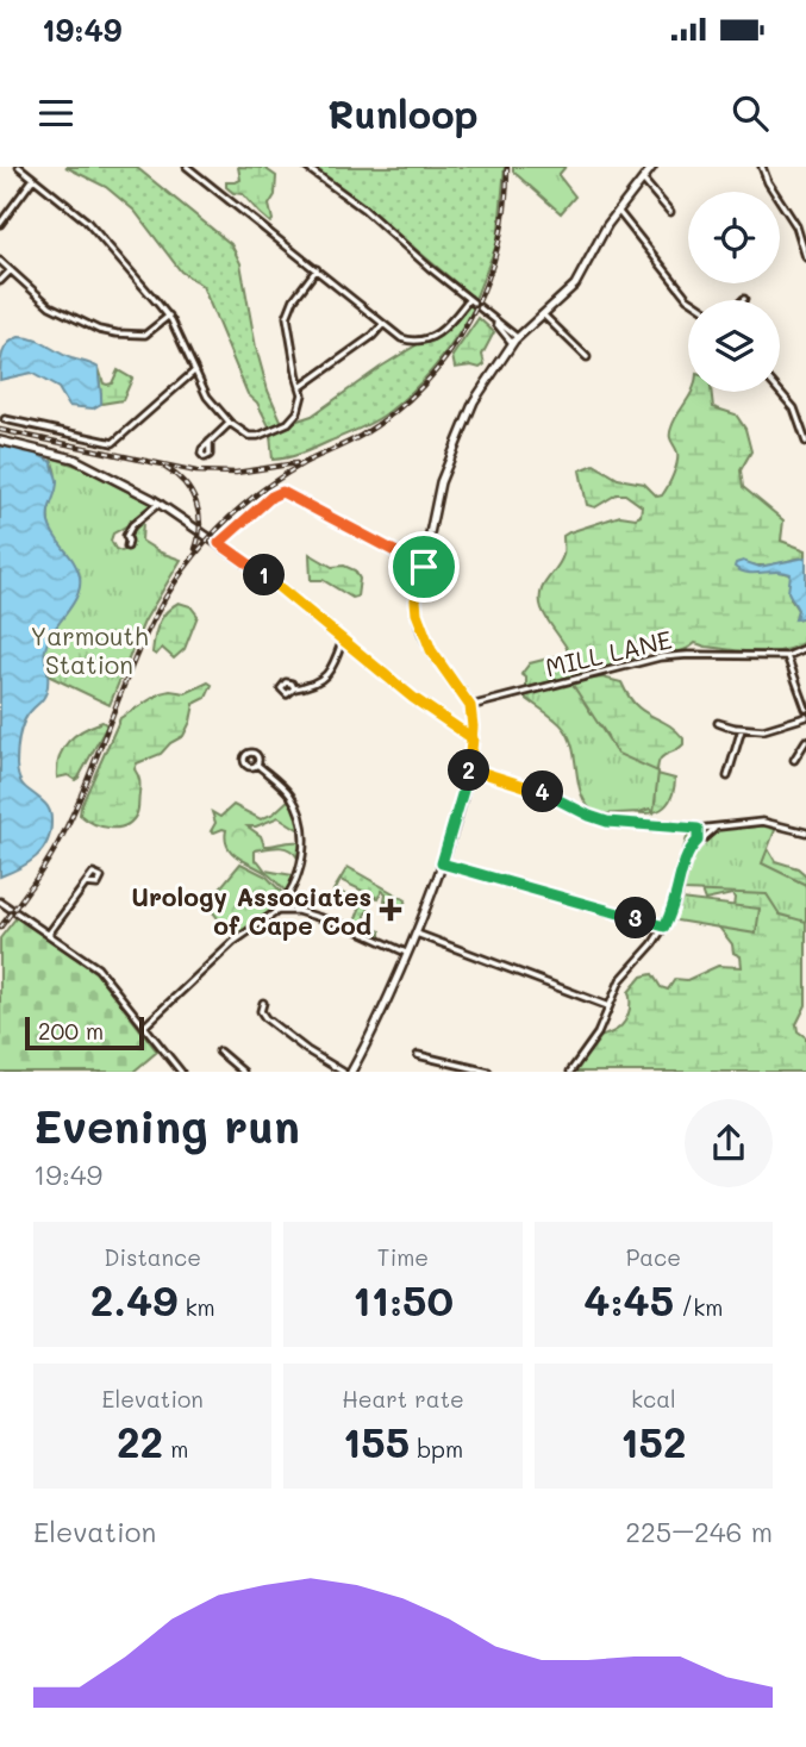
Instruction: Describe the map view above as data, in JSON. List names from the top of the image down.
{
  "streets": {
    "street": ["MILL LANE"]
  },
  "parks": ["Yarmouth Station"],
  "places": {
    "health": ["Urology Associates of Cape Cod"]
  },
  "scale_bar": "200 m",
  "page": {
    "status": "19:49",
    "header": "Runloop",
    "pins": [
      "1",
      "2",
      "4",
      "3"
    ],
    "scale": "200 m",
    "heading": ["Evening run", "19:49"],
    "stats": [
      ["Distance", "2.49 km"],
      ["Time", "11:50"],
      ["Pace", "4:45 /km"],
      ["Elevation", "22 m"],
      ["Heart rate", "155 bpm"],
      ["kcal", "152"]
    ],
    "chart": ["Elevation", "225–246 m"]
  }
}
